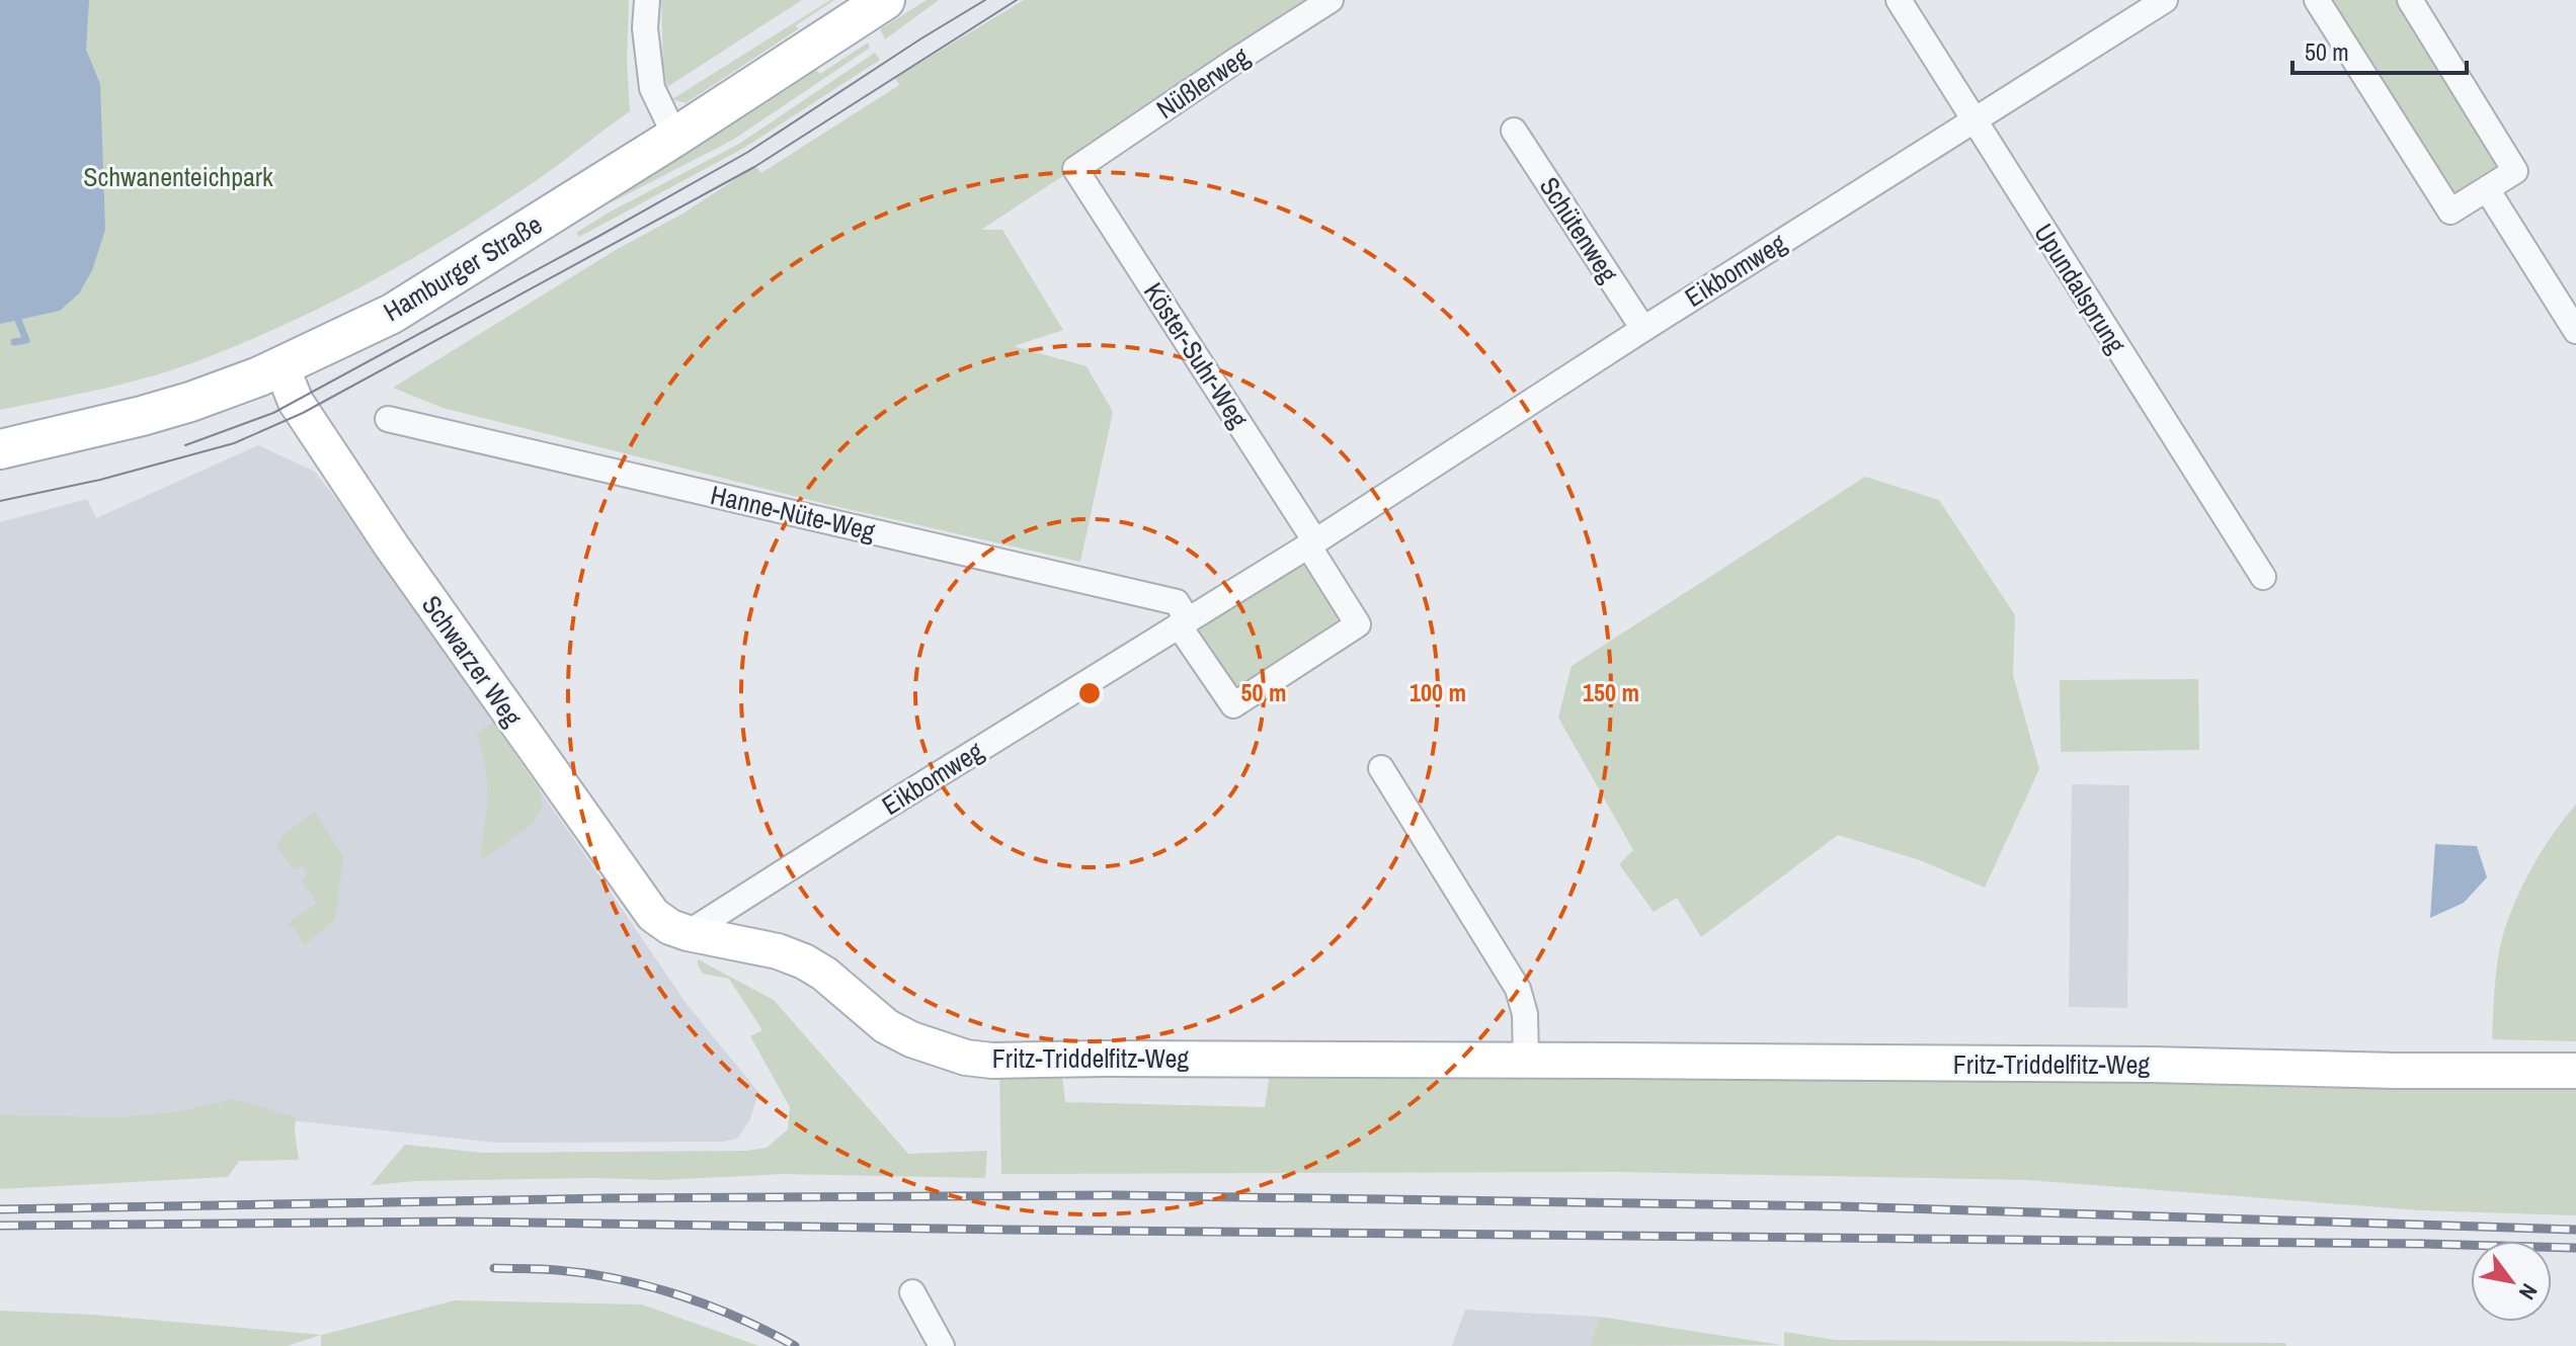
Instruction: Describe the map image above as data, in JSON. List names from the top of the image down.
{
  "streets": {
    "main road": ["Hamburger Straße"],
    "street": [
      "Nüßlerweg",
      "Schütenweg",
      "Eikbomweg",
      "Upundalsprung",
      "Köster-Suhr-Weg",
      "Hanne-Nüte-Weg",
      "Schwarzer Weg",
      "Fritz-Triddelfitz-Weg"
    ]
  },
  "crossings": [
    ["Nüßlerweg", "Köster-Suhr-Weg"],
    ["Schütenweg", "Eikbomweg"],
    ["Hamburger Straße", "Schwarzer Weg"],
    ["Eikbomweg", "Upundalsprung"],
    ["Eikbomweg", "Köster-Suhr-Weg"],
    ["Eikbomweg", "Hanne-Nüte-Weg"],
    ["Eikbomweg", "Schwarzer Weg"],
    ["Eikbomweg", "Fritz-Triddelfitz-Weg"],
    ["Schwarzer Weg", "Fritz-Triddelfitz-Weg"]
  ],
  "parks": ["Schwanenteichpark"],
  "scale_bar": "50 m",
  "north": "bottom right",
  "rings": ["50 m", "100 m", "150 m"]
}
